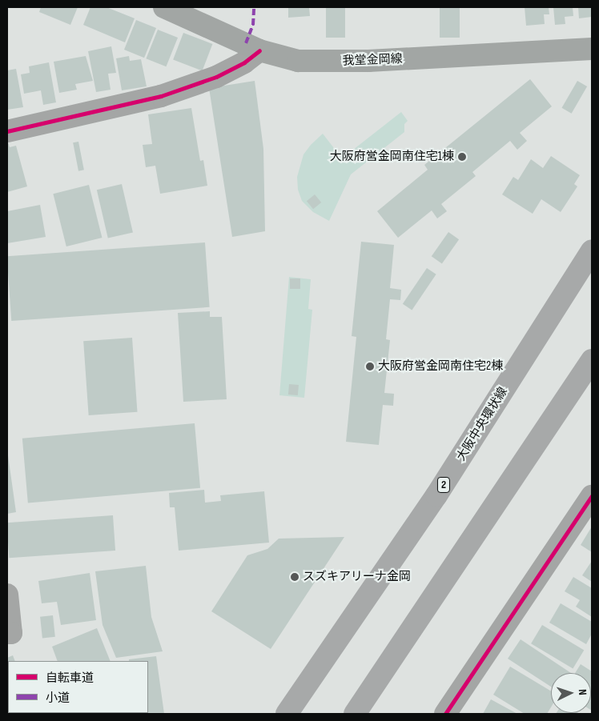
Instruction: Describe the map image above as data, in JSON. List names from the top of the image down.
{
  "streets": {
    "main road": ["我堂金岡線", "大阪中央環状線", "2"]
  },
  "places": ["大阪府営金岡南住宅1棟", "大阪府営金岡南住宅2棟", "スズキアリーナ金岡"],
  "legend": ["自転車道", "小道"],
  "north": "right"
}
